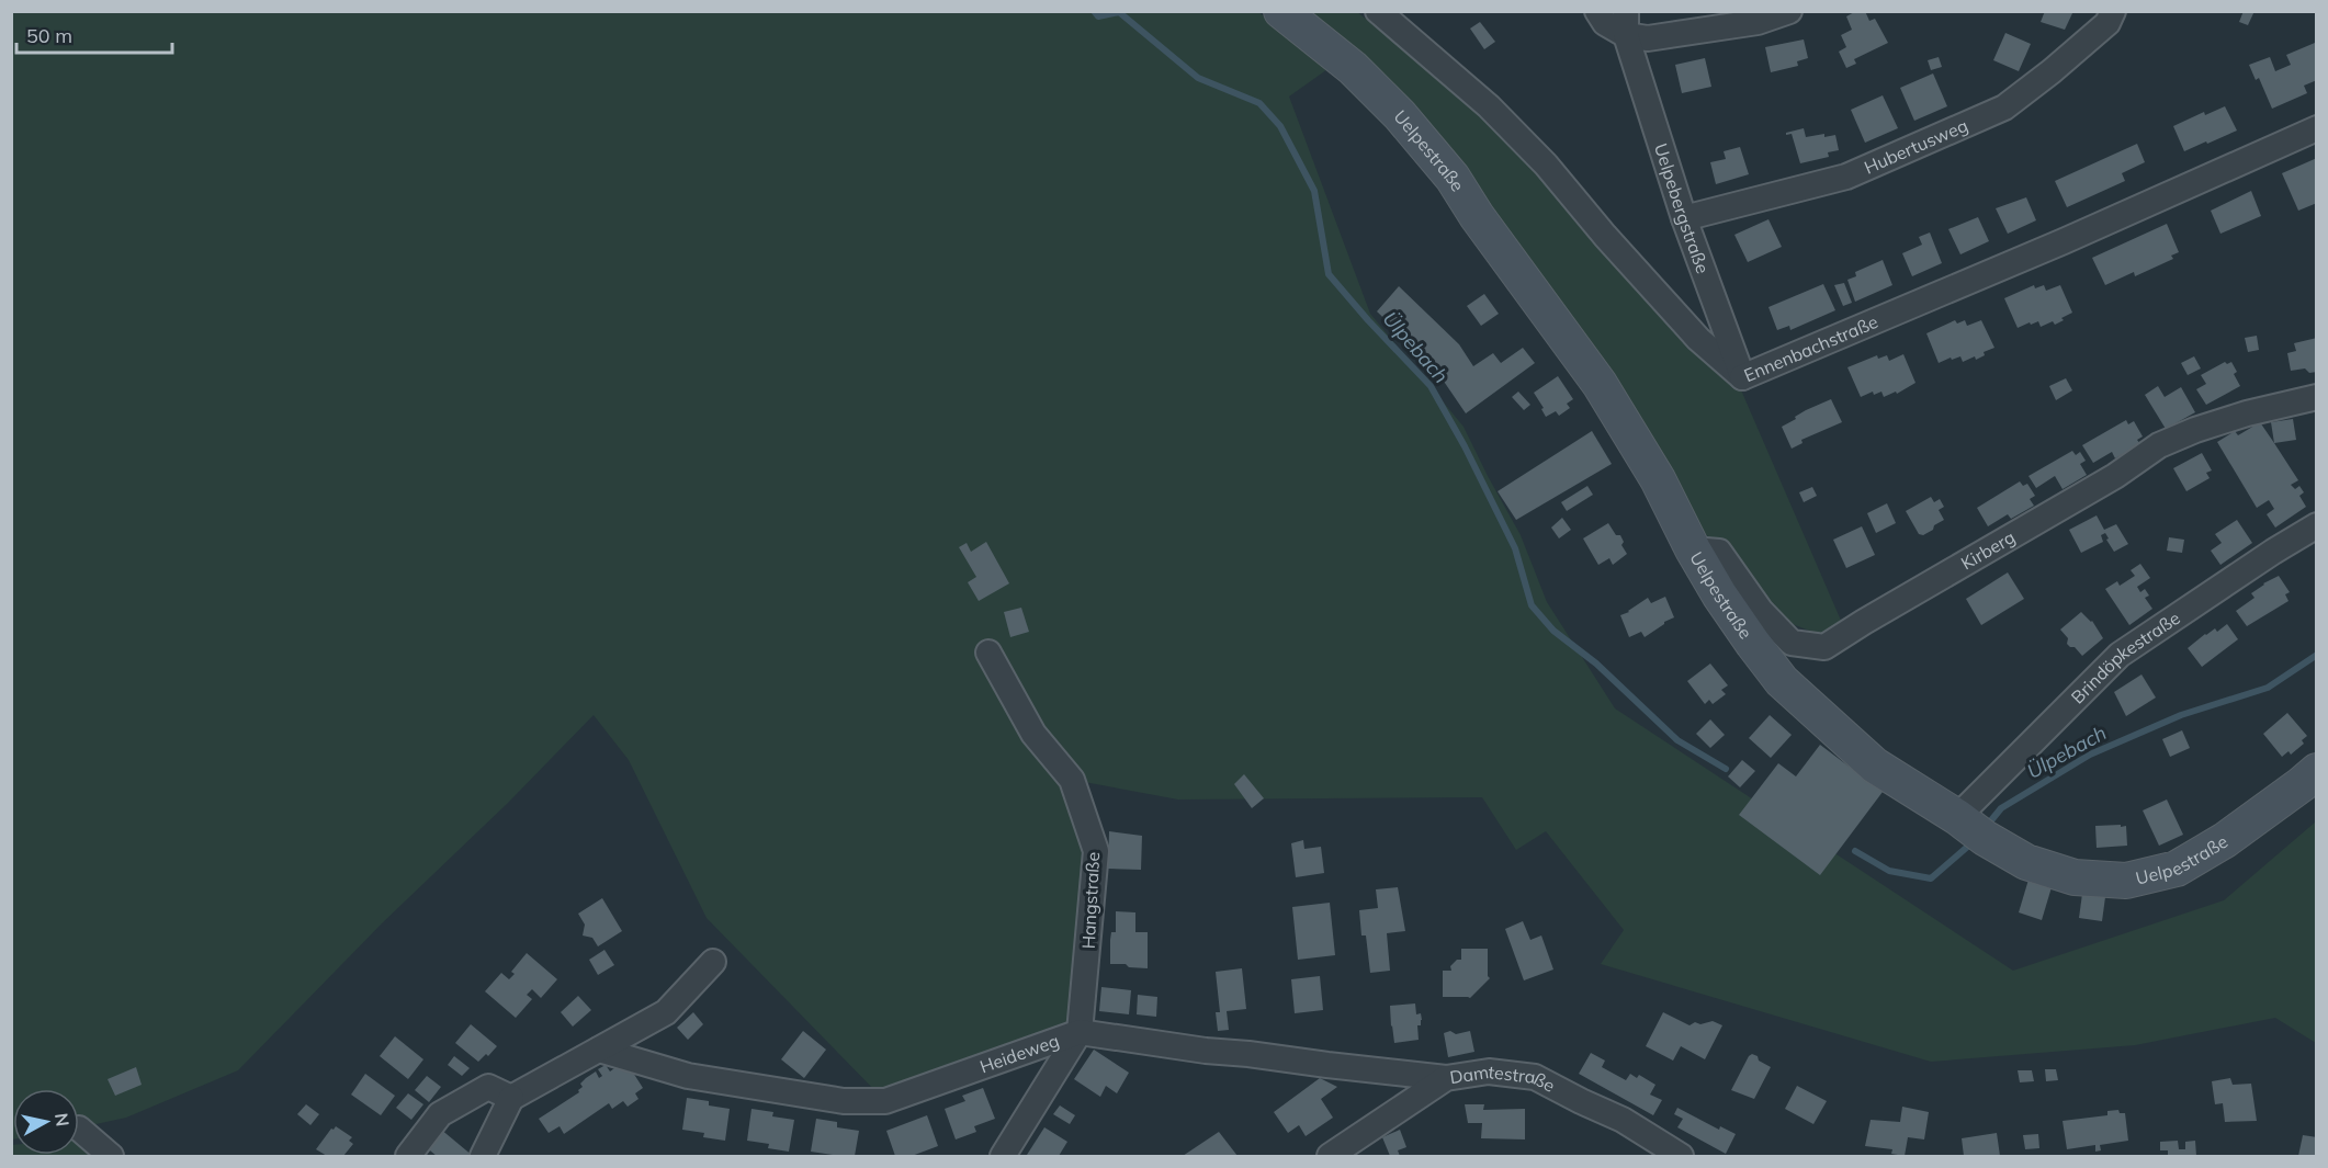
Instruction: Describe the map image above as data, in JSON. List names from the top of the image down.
{
  "streets": {
    "main road": ["Uelpestraße"],
    "street": [
      "Hubertusweg",
      "Uelpebergstraße",
      "Ennenbachstraße",
      "Kirberg",
      "Brindöpkestraße",
      "Hangstraße",
      "Heideweg",
      "Damtestraße"
    ]
  },
  "crossings": [
    ["Hubertusweg", "Uelpebergstraße"],
    ["Uelpestraße", "Kirberg"],
    ["Uelpestraße", "Brindöpkestraße"],
    ["Uelpebergstraße", "Ennenbachstraße"],
    ["Hangstraße", "Heideweg"],
    ["Heideweg", "Damtestraße"]
  ],
  "water": ["Ülpebach"],
  "scale_bar": "50 m",
  "north": "right"
}
